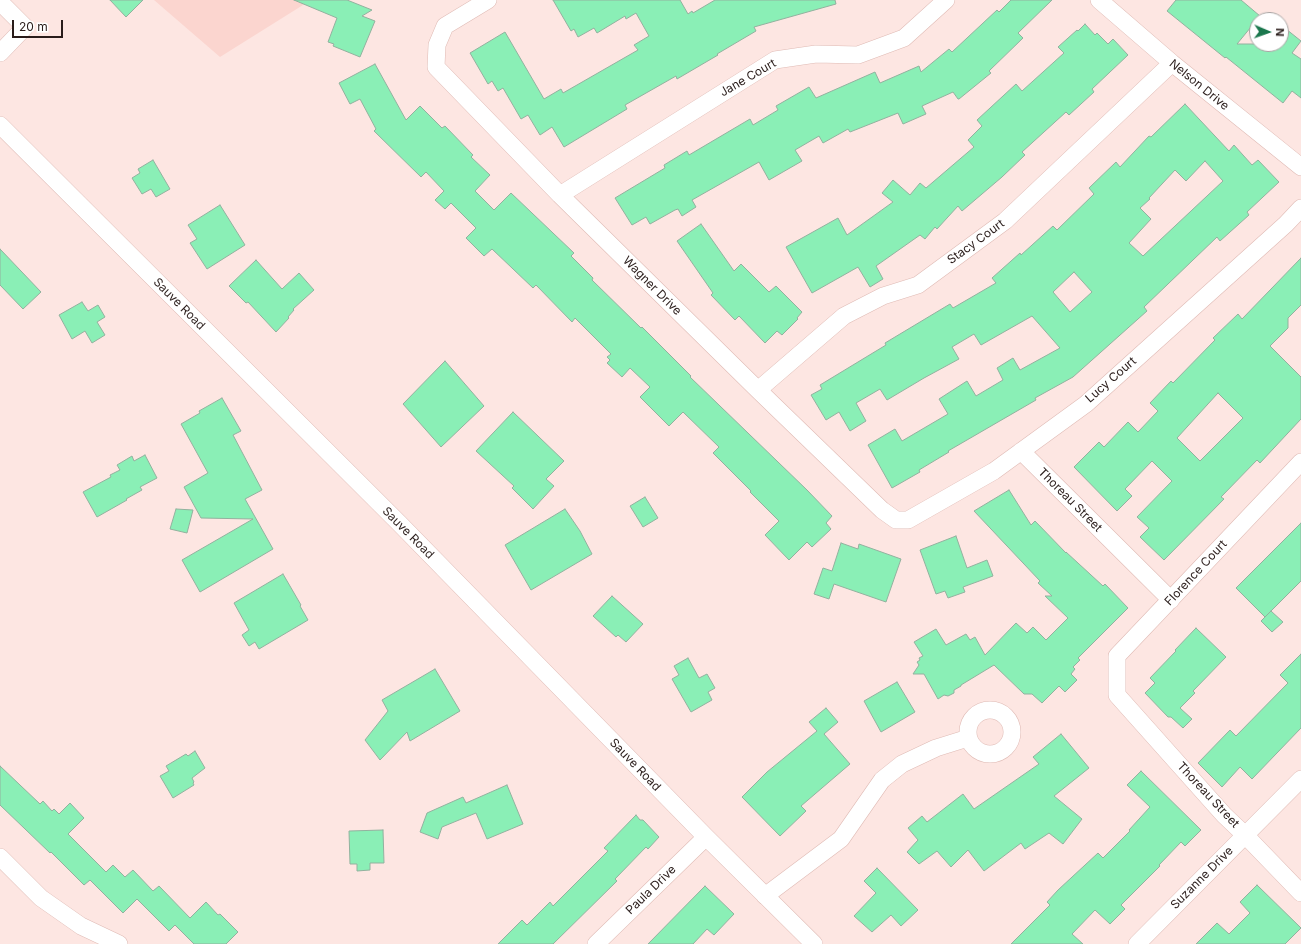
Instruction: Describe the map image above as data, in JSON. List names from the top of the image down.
{
  "streets": {
    "street": [
      "Jane Court",
      "Nelson Drive",
      "Stacy Court",
      "Wagner Drive",
      "Sauve Road",
      "Lucy Court",
      "Thoreau Street",
      "Florence Court",
      "Suzanne Drive",
      "Paula Drive"
    ]
  },
  "crossings": [
    ["Jane Court", "Wagner Drive"],
    ["Nelson Drive", "Stacy Court"],
    ["Stacy Court", "Wagner Drive"],
    ["Wagner Drive", "Lucy Court"],
    ["Sauve Road", "Paula Drive"],
    ["Lucy Court", "Thoreau Street"],
    ["Thoreau Street", "Florence Court"],
    ["Thoreau Street", "Suzanne Drive"]
  ],
  "scale_bar": "20 m",
  "north": "right"
}
